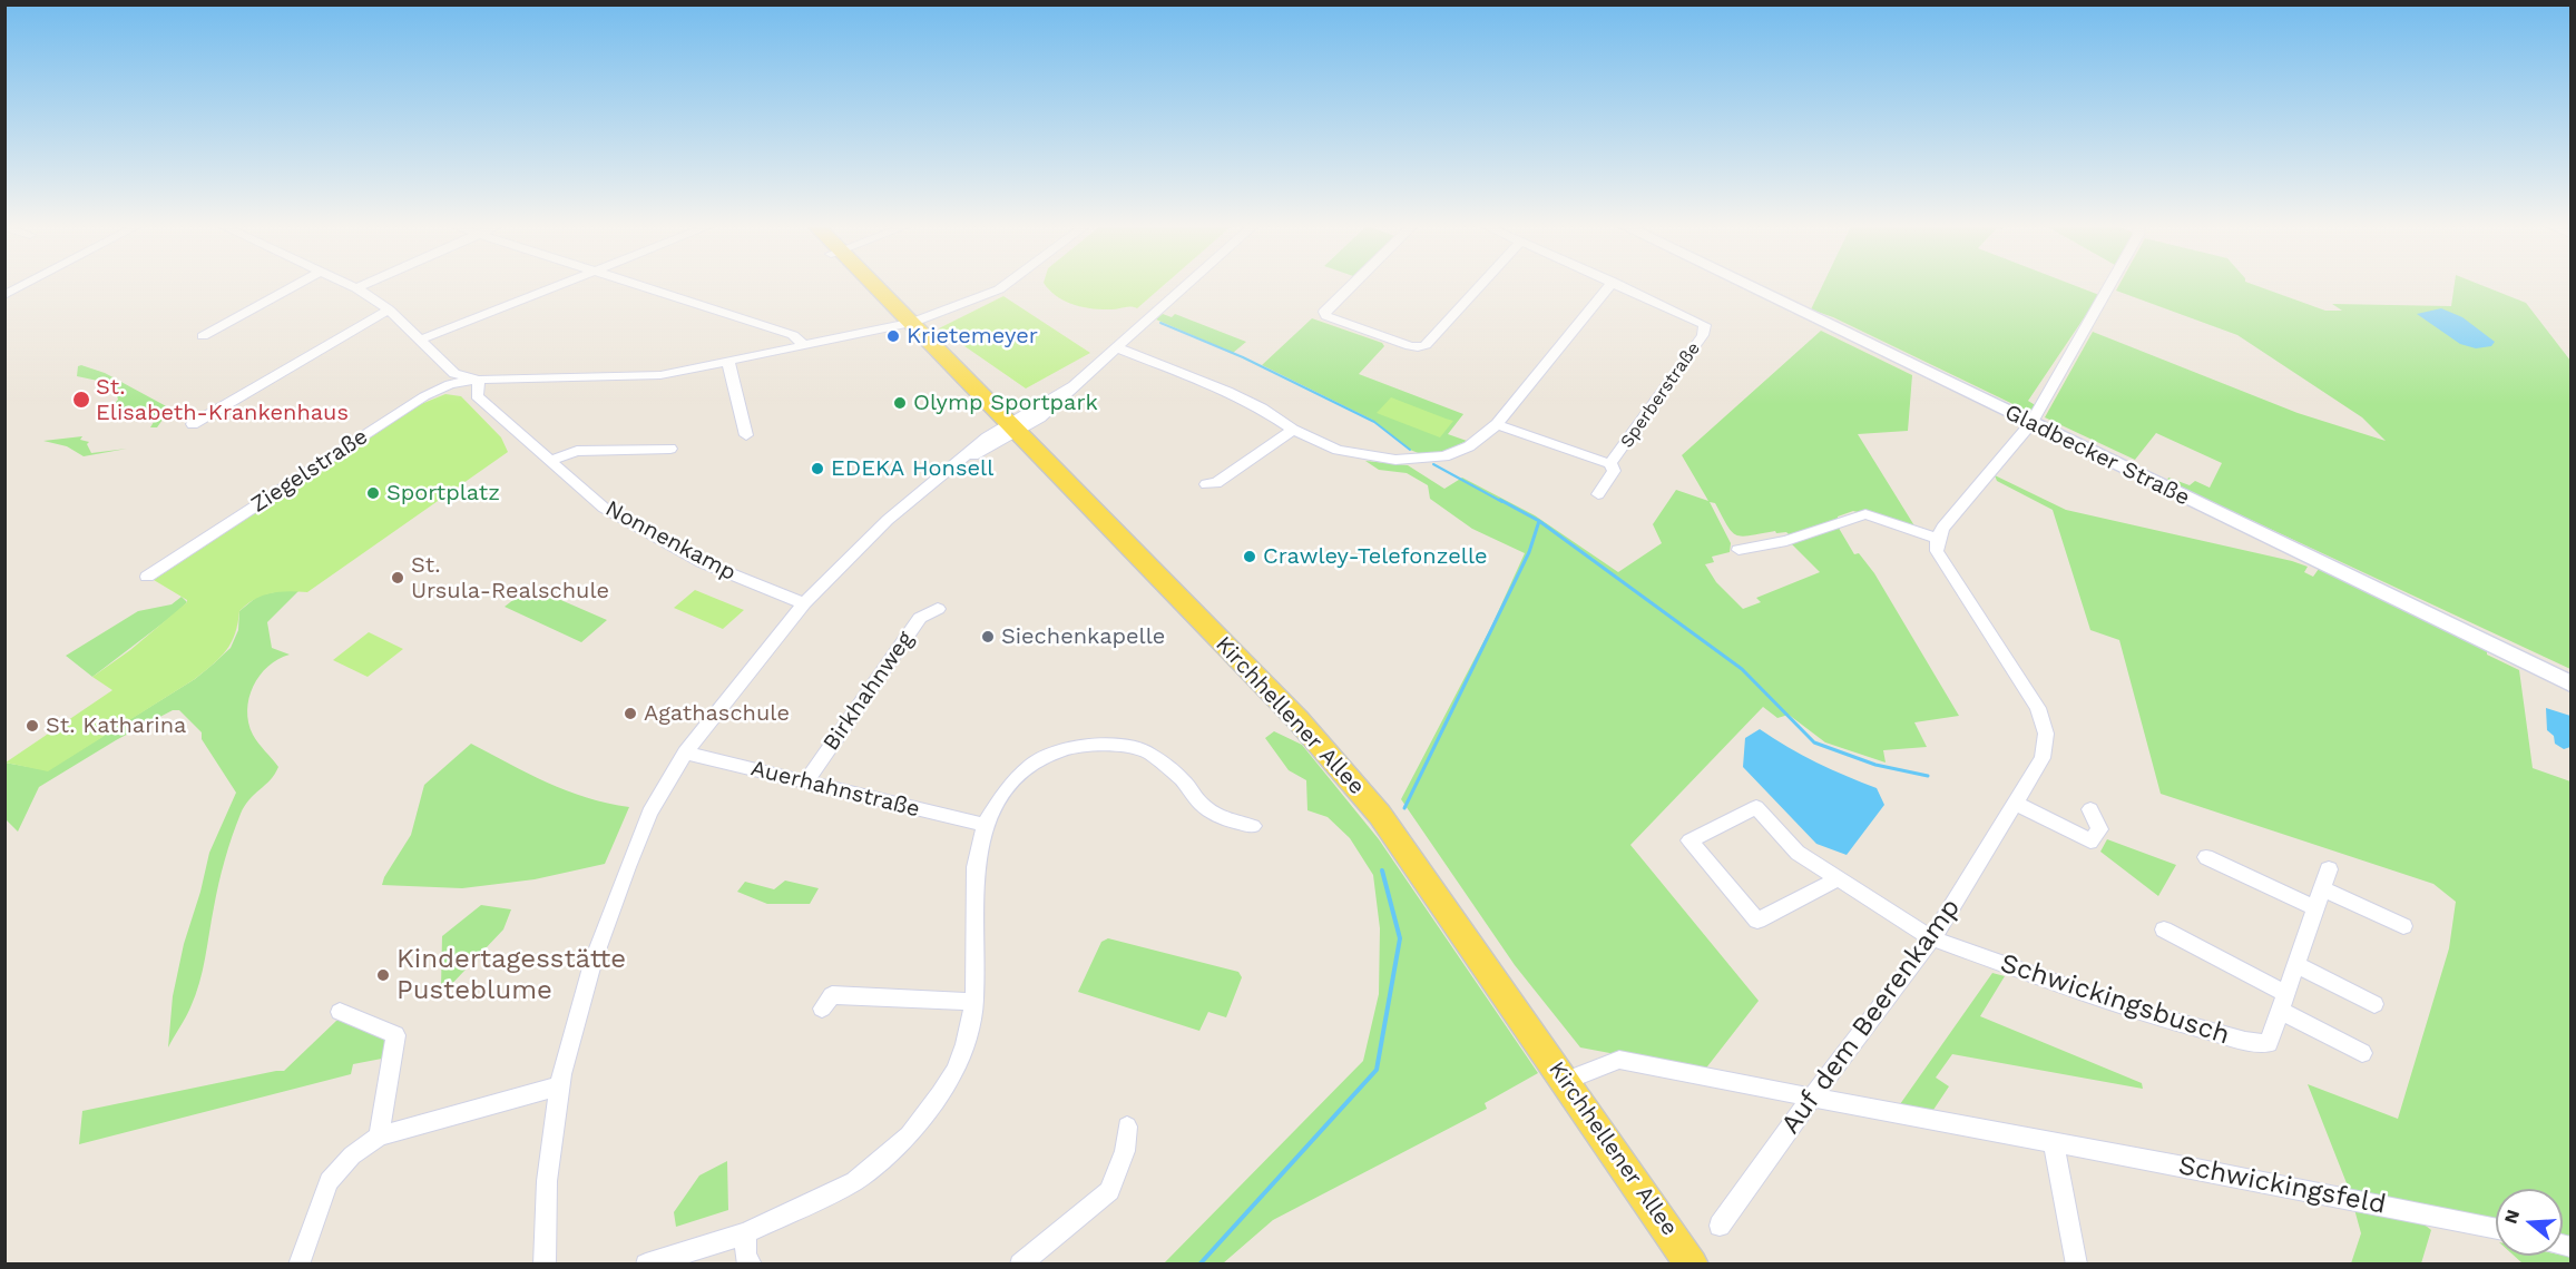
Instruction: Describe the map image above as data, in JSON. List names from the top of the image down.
{
  "streets": {
    "main road": ["Gladbecker Straße", "Kirchhellener Allee"],
    "street": [
      "Sperberstraße",
      "Ziegelstraße",
      "Nonnenkamp",
      "Birkhahnweg",
      "Auerhahnstraße",
      "Schwickingsbusch",
      "Auf dem Beerenkamp",
      "Schwickingsfeld"
    ]
  },
  "crossings": [
    ["Ziegelstraße", "Nonnenkamp"],
    ["Birkhahnweg", "Auerhahnstraße"],
    ["Kirchhellener Allee", "Schwickingsfeld"],
    ["Schwickingsbusch", "Auf dem Beerenkamp"],
    ["Auf dem Beerenkamp", "Schwickingsfeld"]
  ],
  "places": [
    "Krietemeyer",
    "St. Elisabeth-Krankenhaus",
    "Olymp Sportpark",
    "EDEKA Honsell",
    "Sportplatz",
    "Crawley-Telefonzelle",
    "St. Ursula-Realschule",
    "Siechenkapelle",
    "Agathaschule",
    "St. Katharina",
    "Kindertagesstätte Pusteblume"
  ],
  "north": "left"
}
